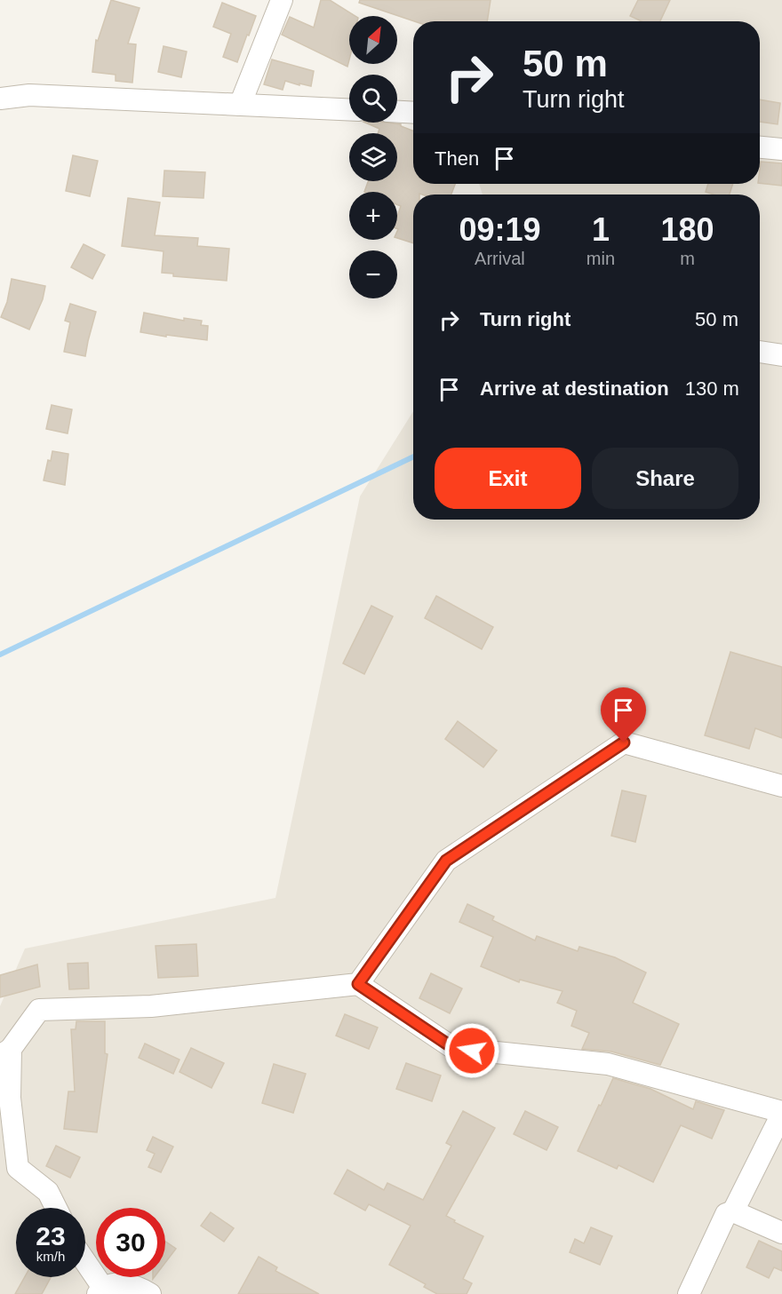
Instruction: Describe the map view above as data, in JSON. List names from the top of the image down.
{
  "north": "top right",
  "page": {
    "map_buttons": ["+", "−"],
    "turn": ["50 m", "Turn right"],
    "then": "Then",
    "eta": [
      "09:19",
      "Arrival",
      "1",
      "min",
      "180",
      "m"
    ],
    "list": [
      {
        "name": "Turn right",
        "value": "50 m"
      },
      {
        "name": "Arrive at destination",
        "value": "130 m"
      }
    ],
    "buttons": ["Exit", "Share"],
    "speed": "23 km/h",
    "limit": "30"
  }
}
